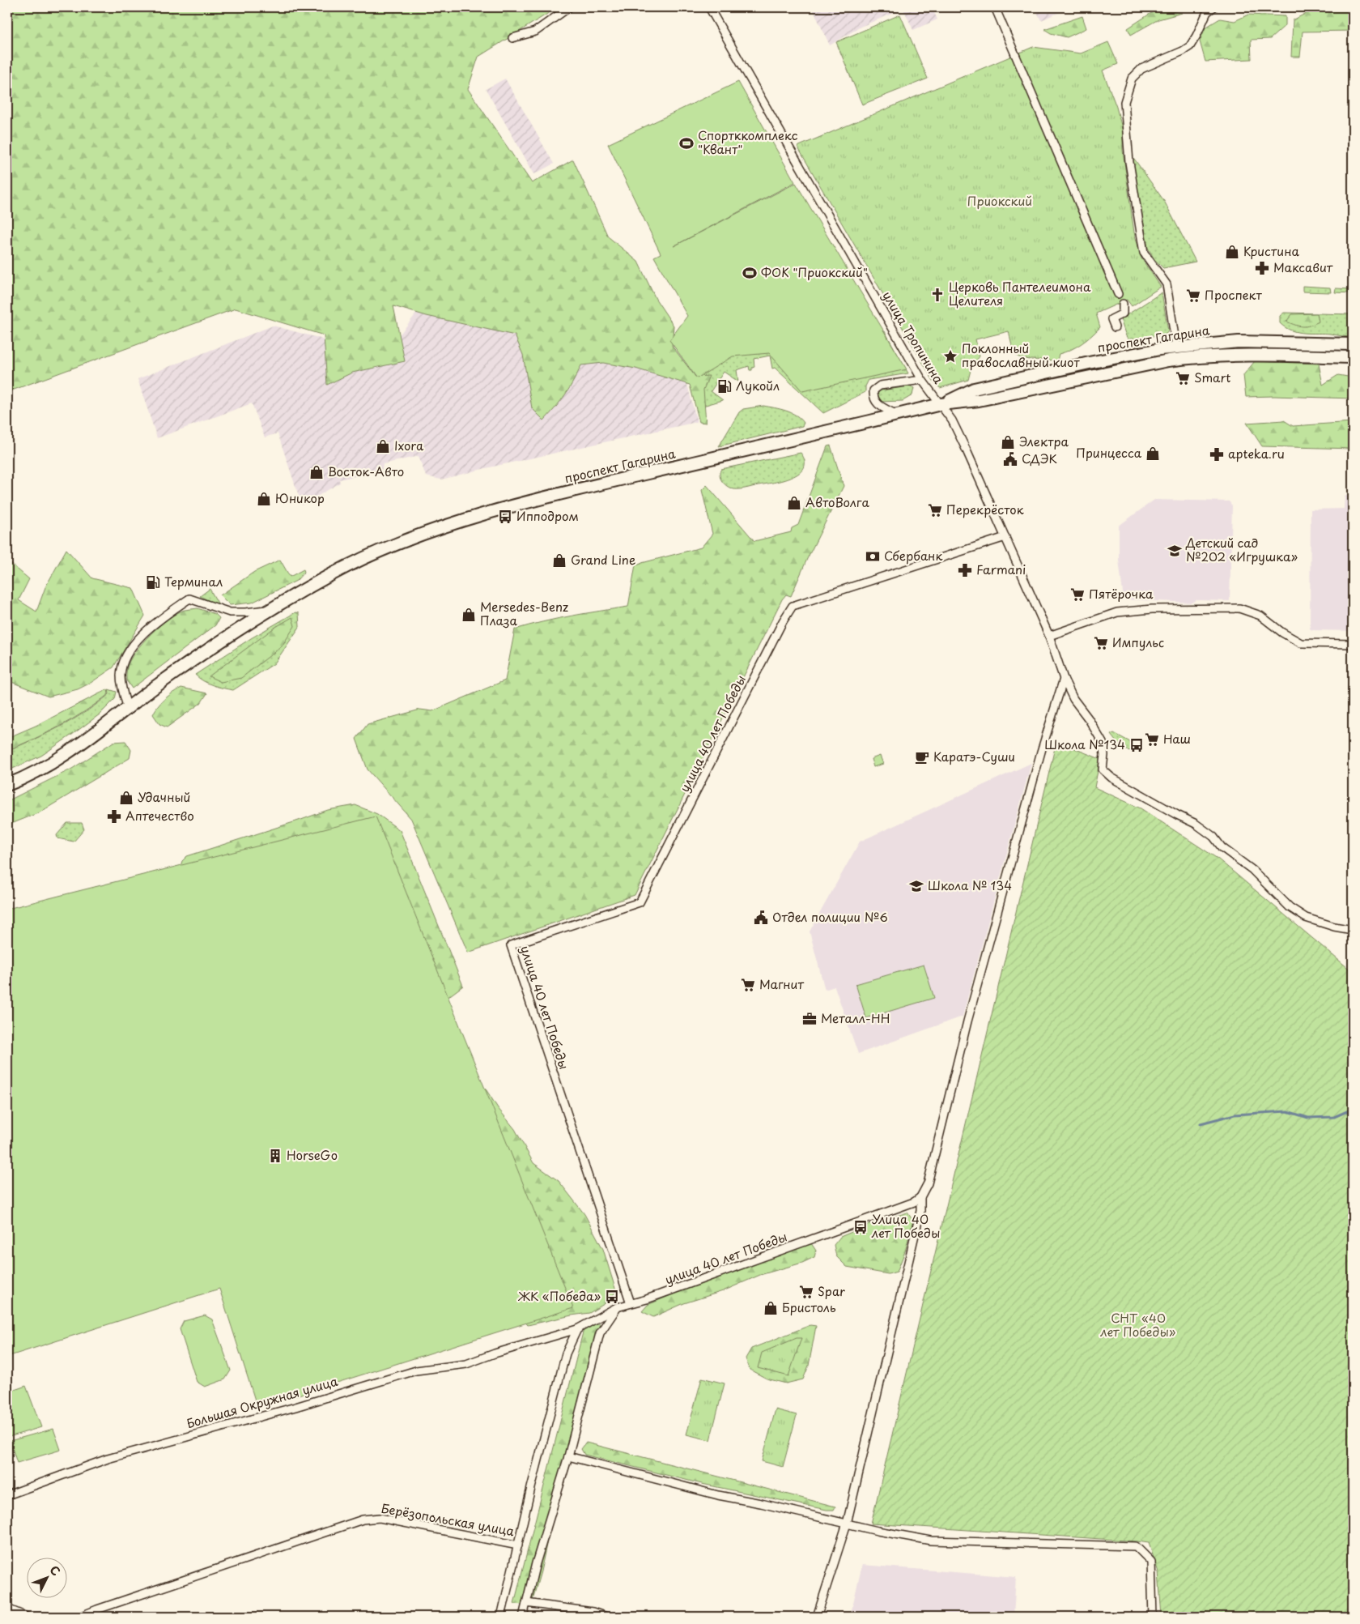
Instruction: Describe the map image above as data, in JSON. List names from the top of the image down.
{
  "streets": {
    "main road": ["проспект Гагарина"],
    "street": [
      "улица Тропинина",
      "улица 40 лет Победы",
      "Большая Окружная улица",
      "Берёзопольская улица"
    ]
  },
  "crossings": [
    ["улица Тропинина", "проспект Гагарина"],
    ["улица Тропинина", "улица 40 лет Победы"],
    ["улица 40 лет Победы", "Большая Окружная улица"],
    ["Большая Окружная улица", "Берёзопольская улица"]
  ],
  "parks": ["Приокский", "СНТ «40 лет Победы»"],
  "places": {
    "sports": ["Спортккомплекс \"Квант\"", "ФОК \"Приокский\""],
    "shop": [
      "Кристина",
      "Электра",
      "Ixora",
      "Принцесса",
      "Восток-Авто",
      "Юникор",
      "АвтоВолга",
      "Grand Line",
      "Mersedes-Benz Плаза",
      "Удачный",
      "Бристоль"
    ],
    "pharmacy": [
      "Максавит",
      "apteka.ru",
      "Farmani",
      "Аптечество"
    ],
    "church": ["Церковь Пантелеимона Целителя"],
    "supermarket": [
      "Проспект",
      "Smart",
      "Перекрёсток",
      "Пятёрочка",
      "Импульс",
      "Наш",
      "Магнит",
      "Spar"
    ],
    "place": ["Поклонный православный киот"],
    "fuel station": ["Лукойл", "Терминал"],
    "public building": ["СДЭК", "Отдел полиции №6"],
    "bus stop": [
      "Ипподром",
      "Школа №134",
      "Улица 40 лет Победы",
      "ЖК «Победа»"
    ],
    "school or university": ["Детский сад №202 «Игрушка»", "Школа № 134"],
    "bank": ["Сбербанк"],
    "cafe": ["Каратэ-Суши"],
    "office": ["Металл-НН"],
    "building": ["HorseGo"]
  },
  "north": "top right"
}
